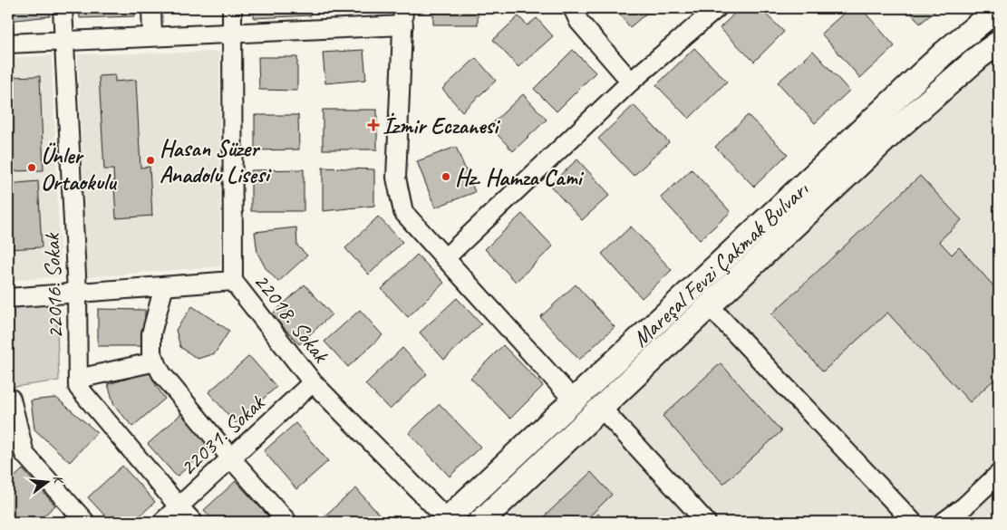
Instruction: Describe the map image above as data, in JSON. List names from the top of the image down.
{
  "streets": {
    "main road": ["Mareşal Fevzi Çakmak Bulvarı"],
    "street": ["22016. Sokak", "22018. Sokak", "22031. Sokak"]
  },
  "crossings": [
    ["Mareşal Fevzi Çakmak Bulvarı", "22018. Sokak"],
    ["22016. Sokak", "22031. Sokak"],
    ["22018. Sokak", "22031. Sokak"]
  ],
  "places": {
    "health": ["İzmir Eczanesi"],
    "other": ["Hasan Süzer Anadolu Lisesi", "Ünler Ortaokulu", "Hz. Hamza Cami"]
  },
  "north": "right"
}
